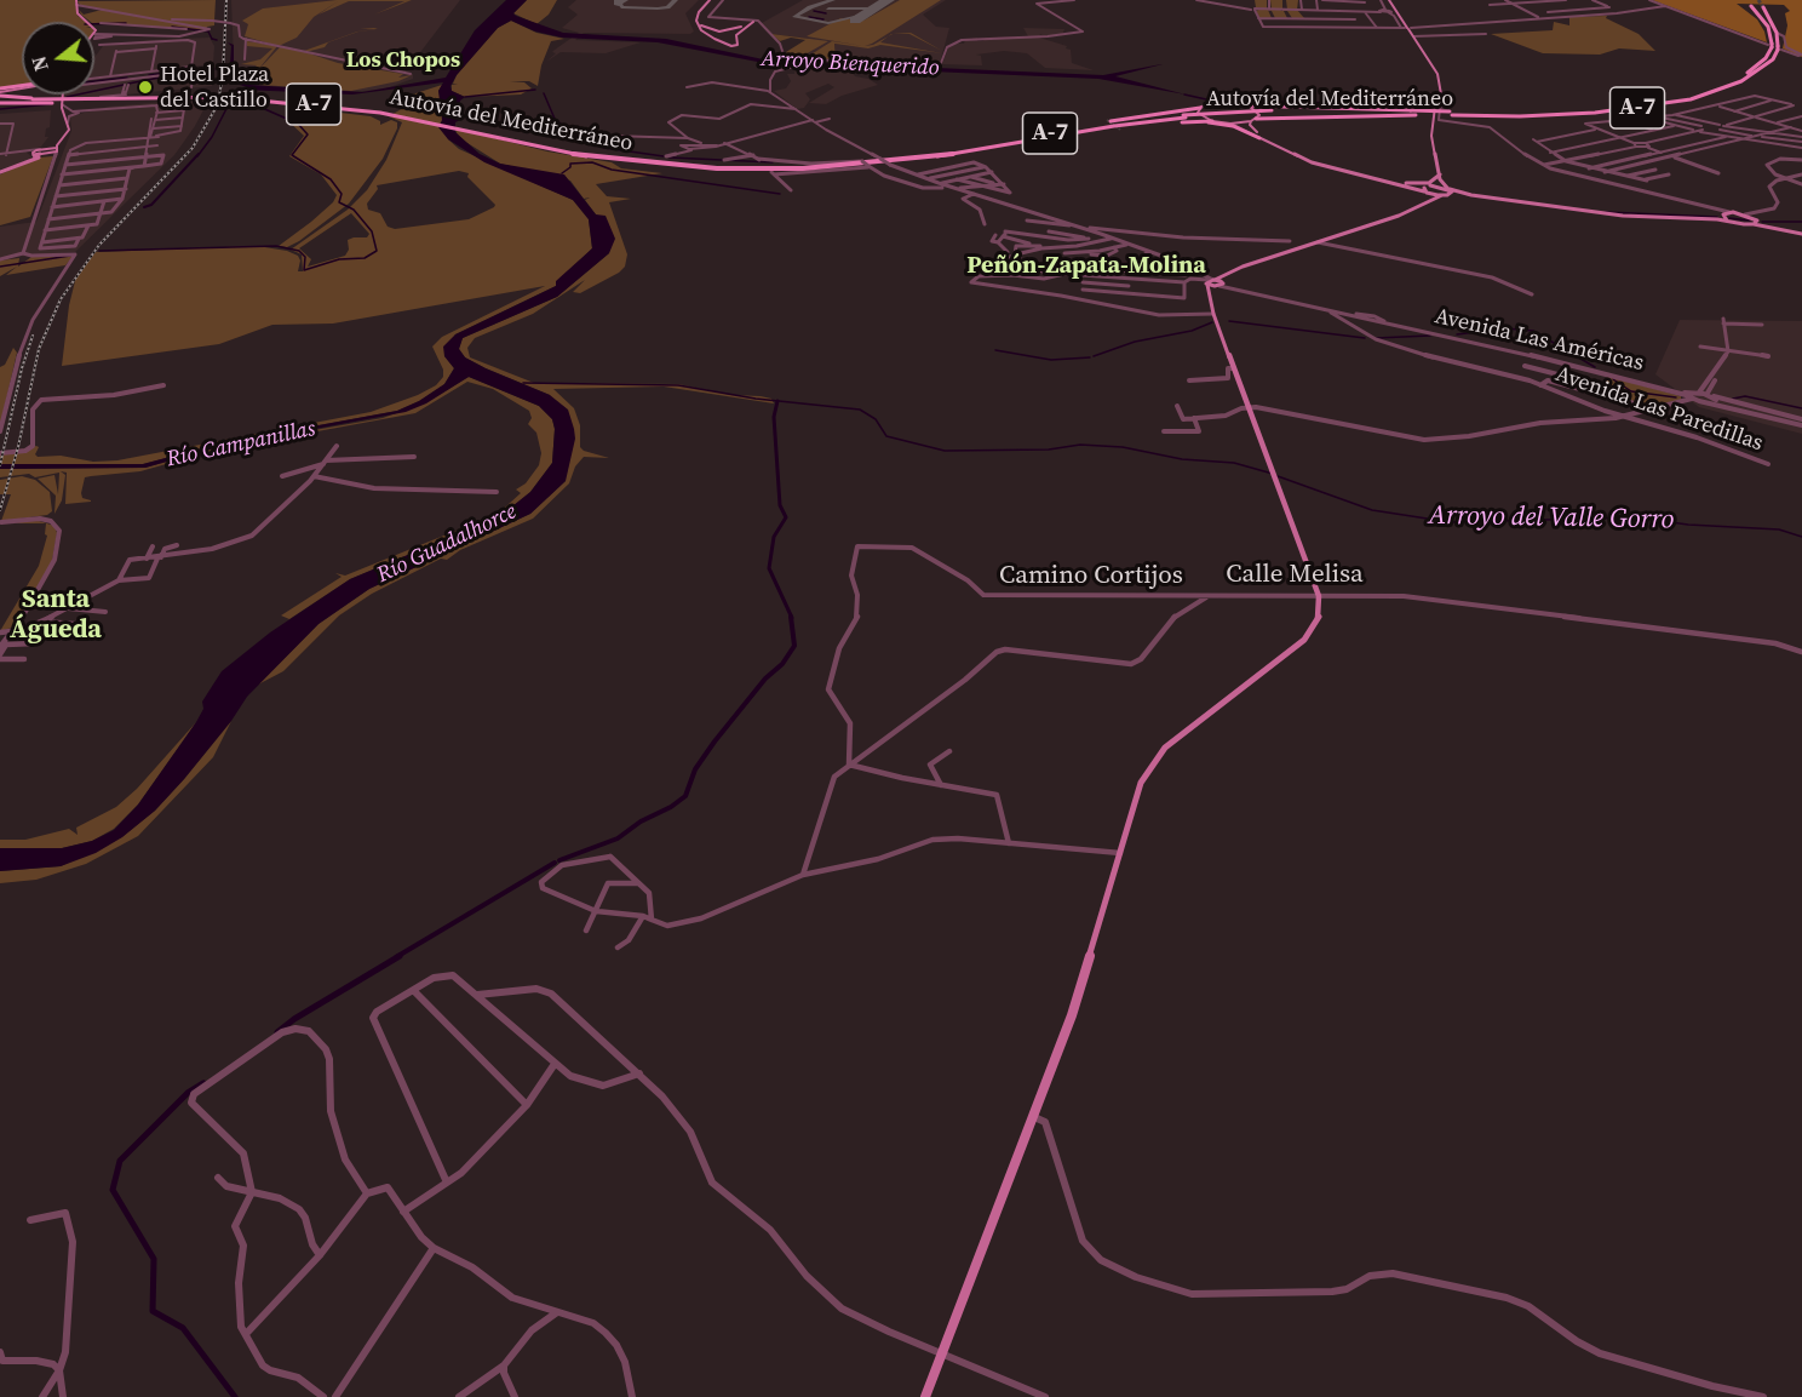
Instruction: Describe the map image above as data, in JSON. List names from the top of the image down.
{
  "streets": {
    "highway": ["Autovía del Mediterráneo", "A-7"],
    "street": [
      "Avenida Las Américas",
      "Avenida Las Paredillas",
      "Calle Melisa",
      "Camino Cortijos"
    ]
  },
  "crossings": [
    ["Calle Melisa", "Camino Cortijos"]
  ],
  "districts": ["Los Chopos", "Peñón-Zapata-Molina", "Santa Águeda"],
  "water": [
    "Arroyo Bienquerido",
    "Río Campanillas",
    "Arroyo del Valle Gorro",
    "Río Guadalhorce"
  ],
  "places": ["Hotel Plaza del Castillo"],
  "north": "left"
}
